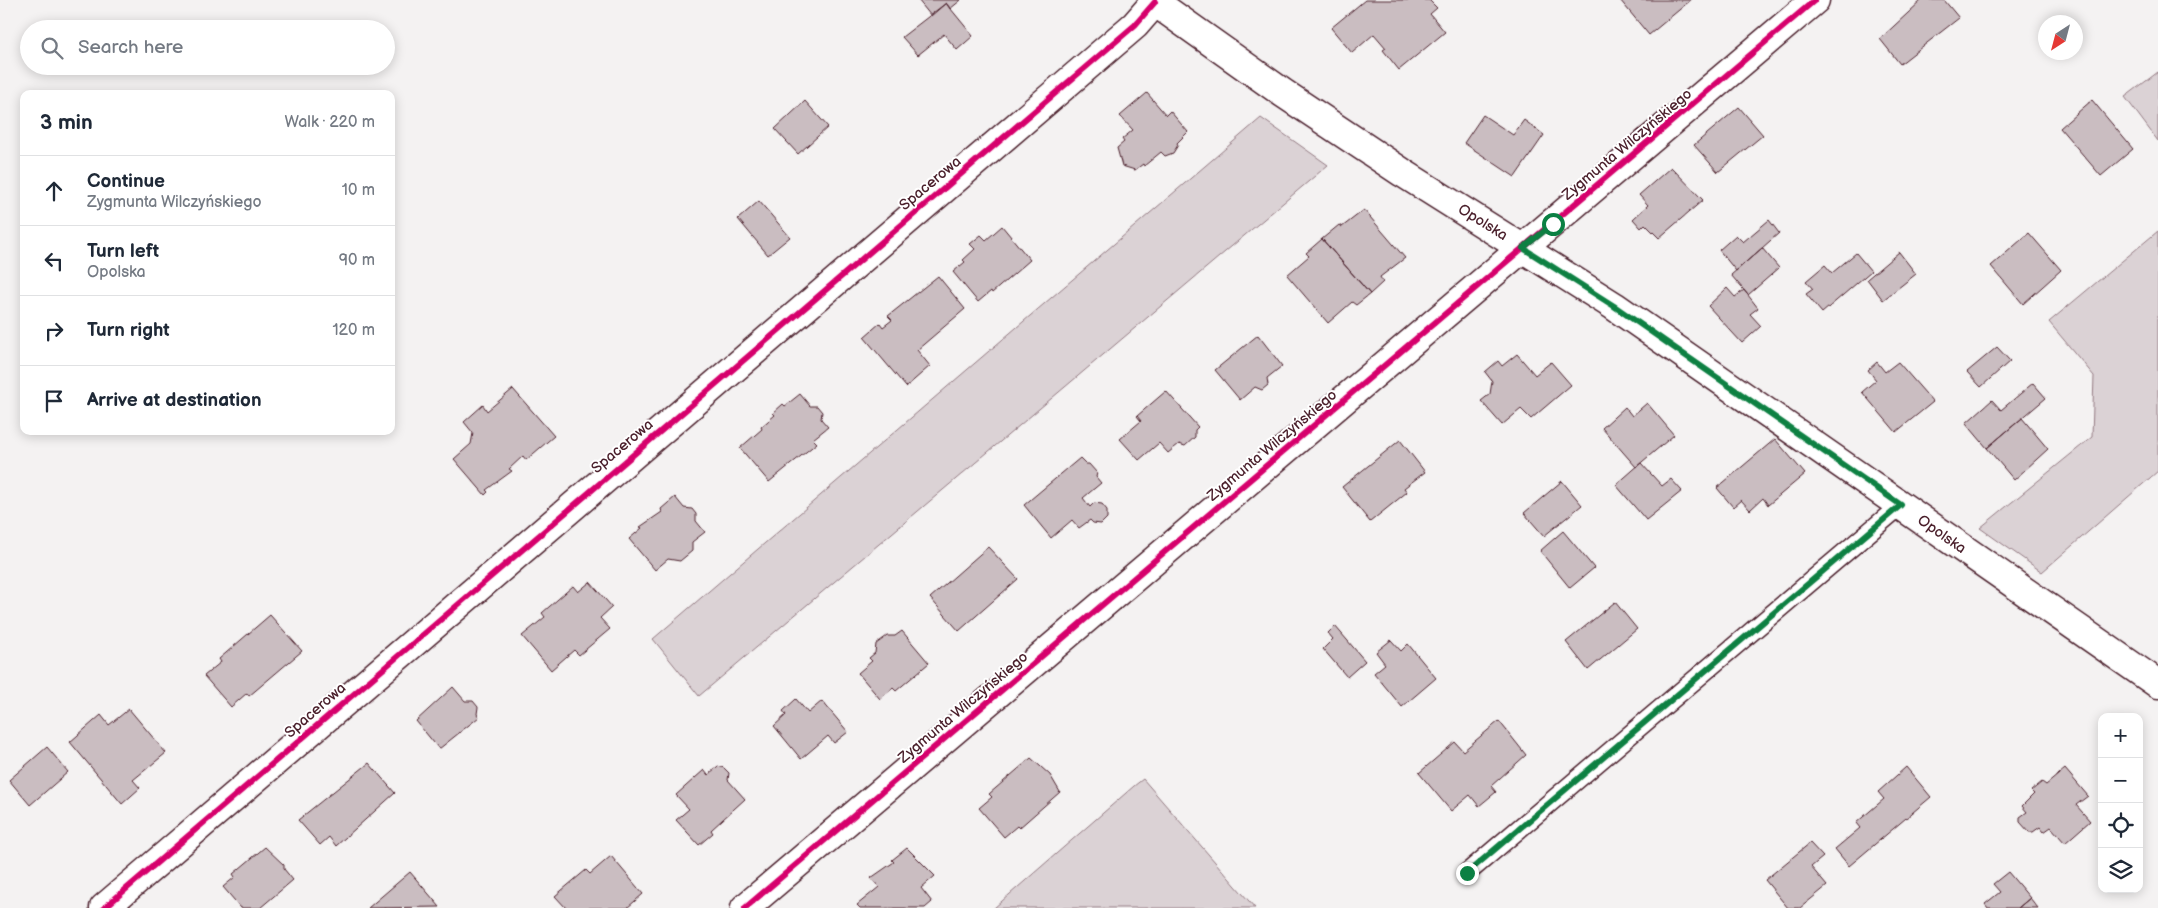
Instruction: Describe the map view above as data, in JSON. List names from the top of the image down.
{
  "streets": {
    "street": ["Zygmunta Wilczyńskiego", "Spacerowa", "Opolska"]
  },
  "crossings": [
    ["Zygmunta Wilczyńskiego", "Opolska"],
    ["Spacerowa", "Opolska"]
  ],
  "north": "bottom left",
  "page": {
    "search": "Search here",
    "heading": ["3 min", "Walk · 220 m"],
    "list": [
      ["Continue", "Zygmunta Wilczyńskiego", "10 m"],
      ["Turn left", "Opolska", "90 m"],
      ["Turn right", "120 m"],
      "Arrive at destination"
    ],
    "map_buttons": ["+", "−"]
  }
}
